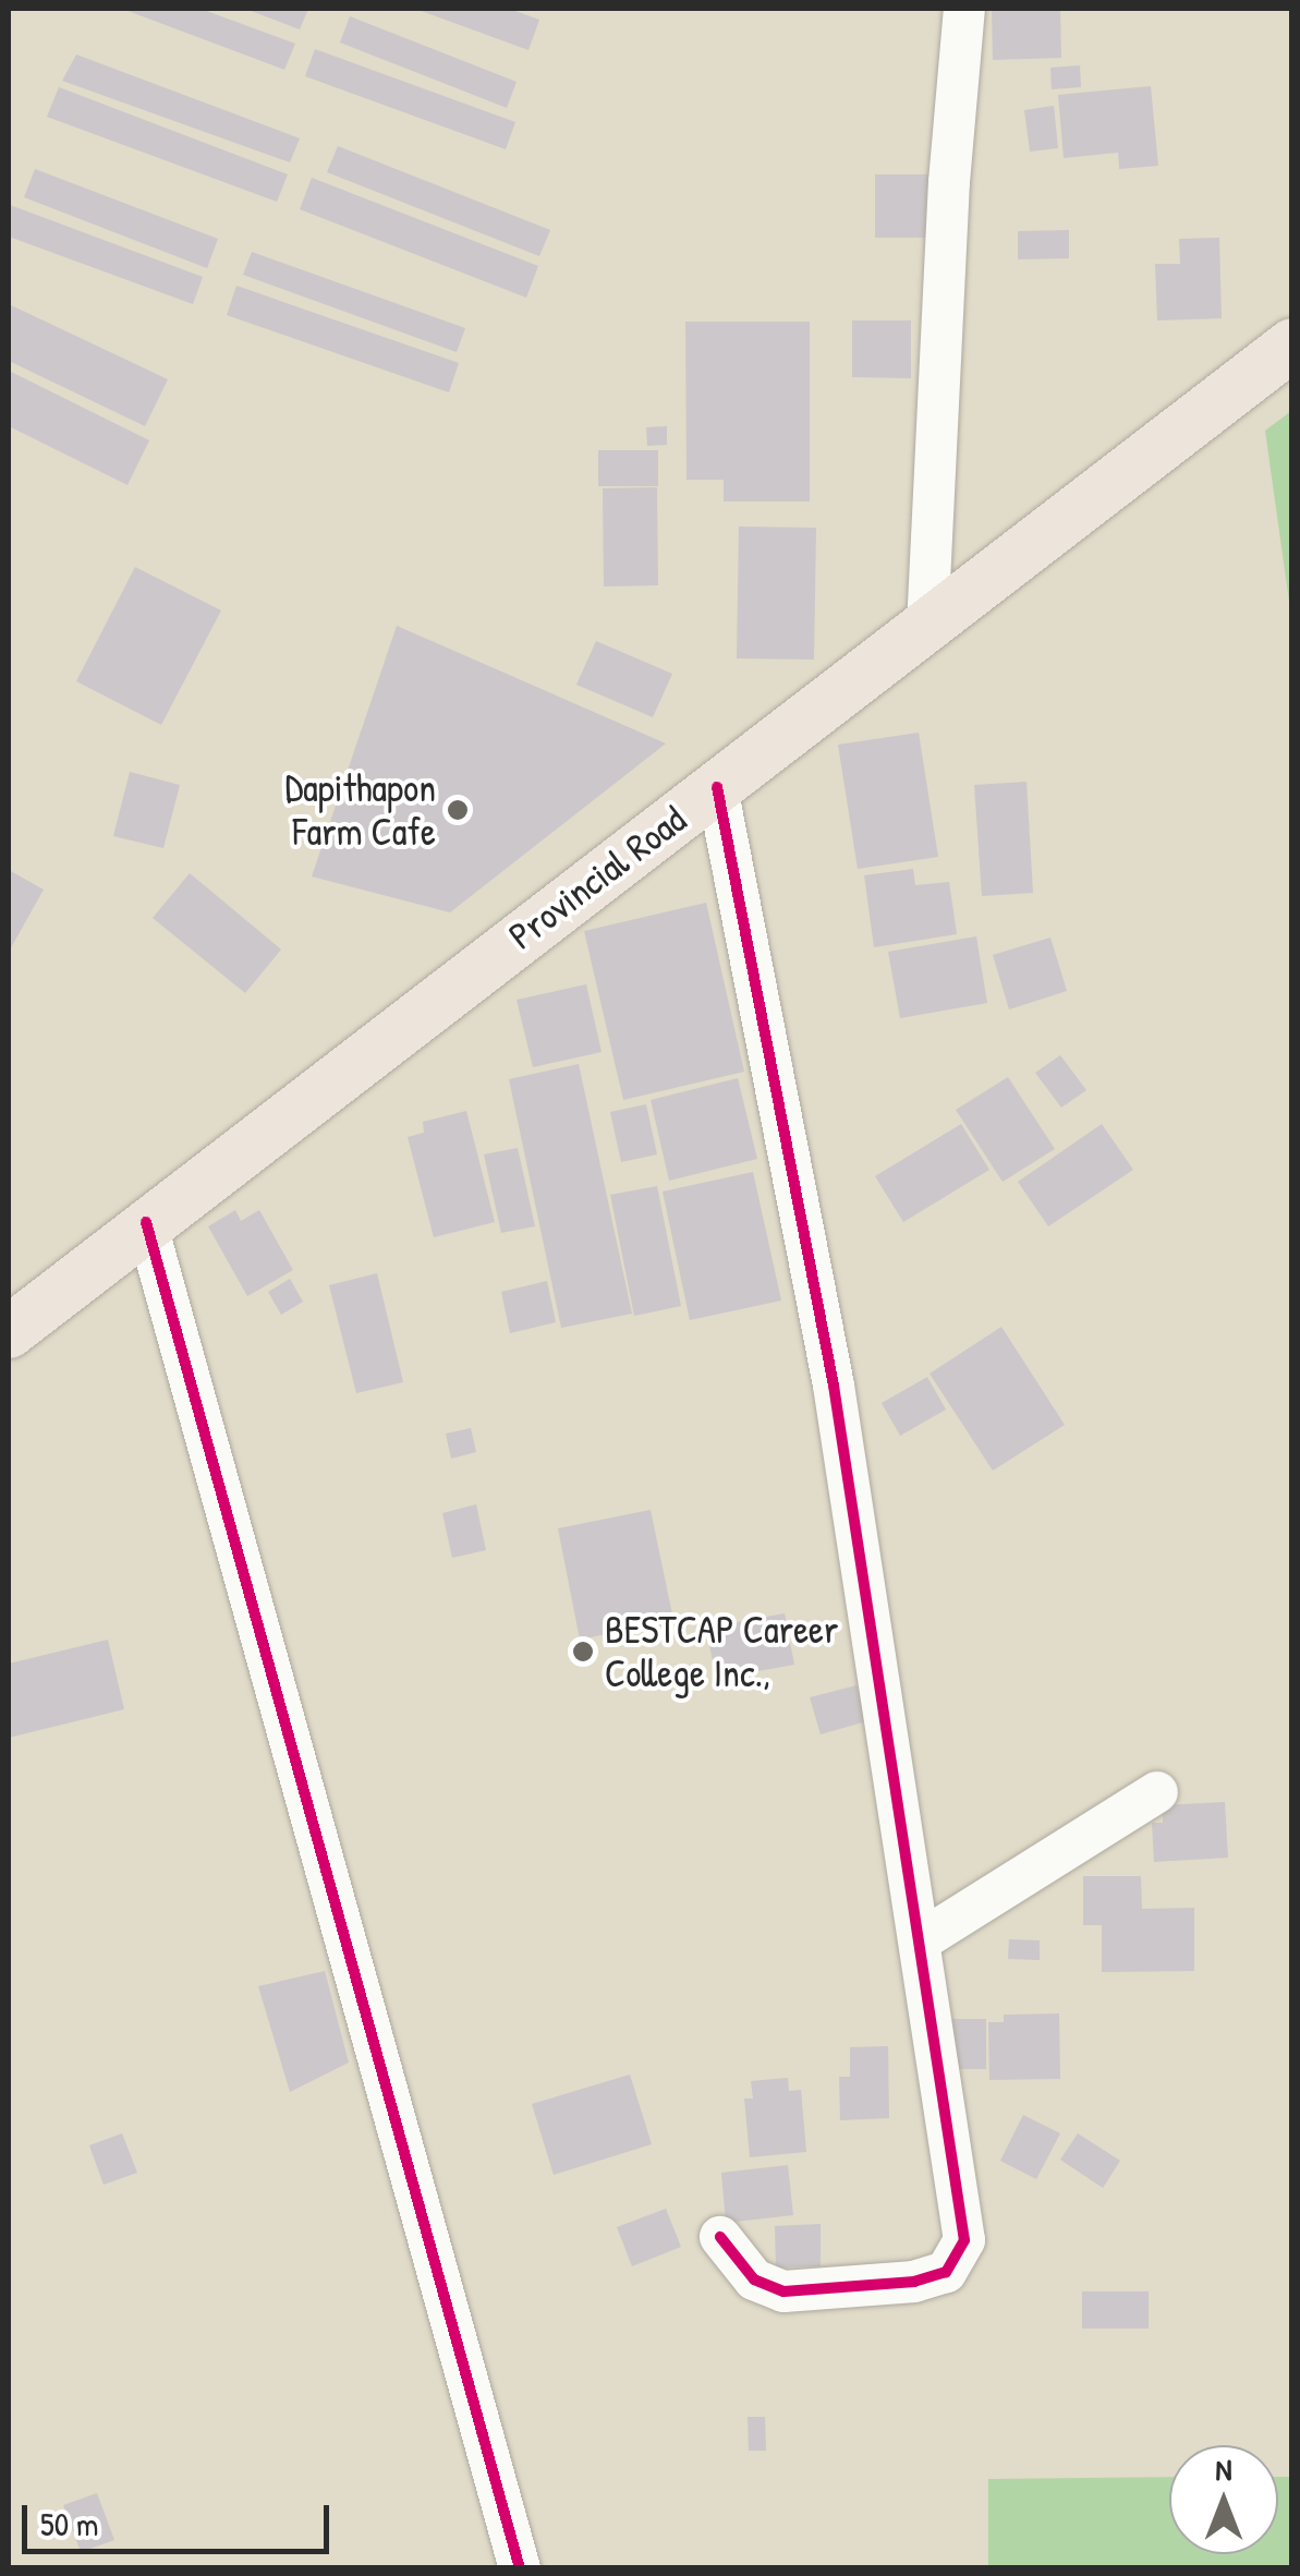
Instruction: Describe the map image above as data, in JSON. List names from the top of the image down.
{
  "streets": {
    "main road": ["Provincial Road"]
  },
  "places": ["Dapithapon Farm Cafe", "BESTCAP Career College Inc.,"],
  "scale_bar": "50 m",
  "north": "top"
}
